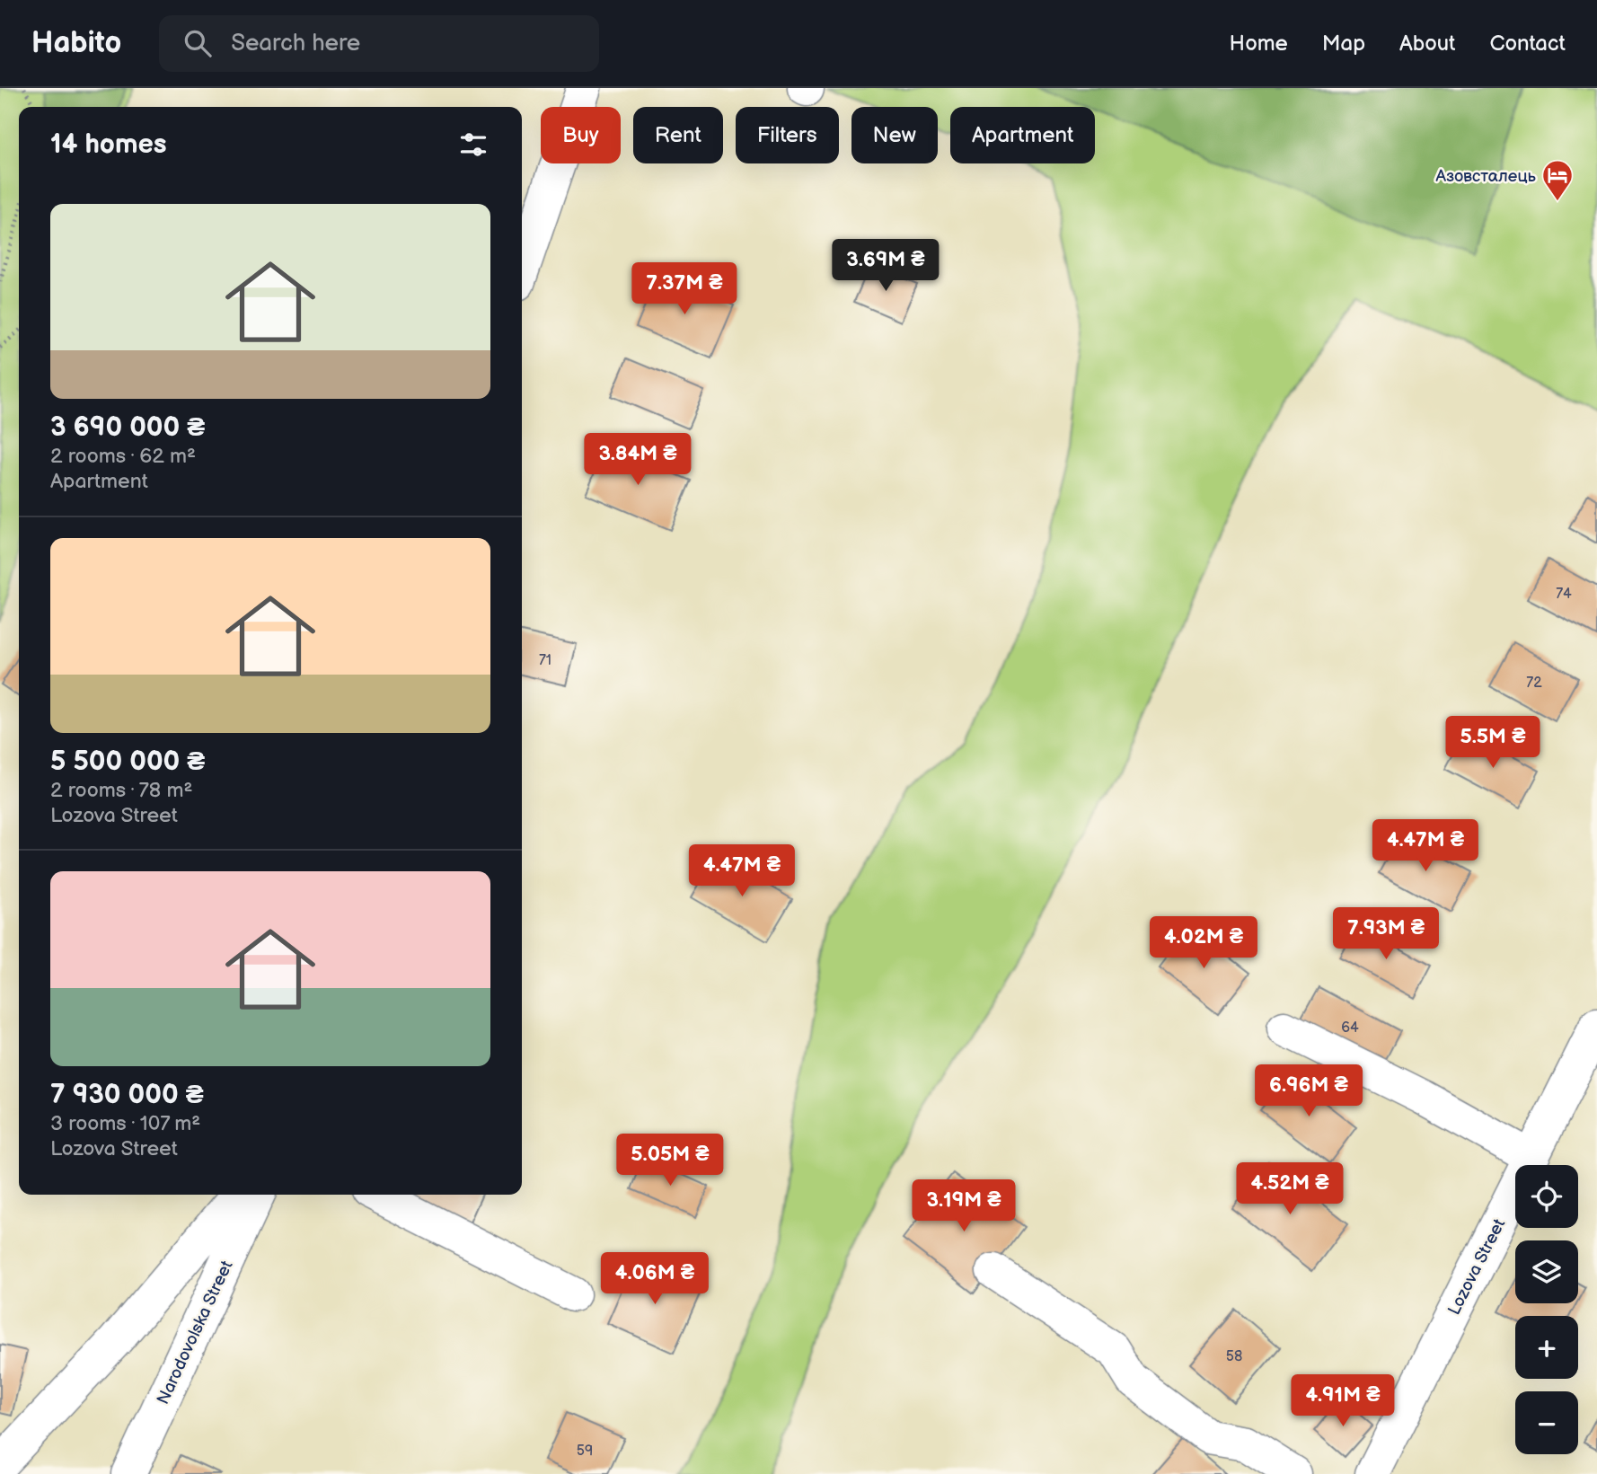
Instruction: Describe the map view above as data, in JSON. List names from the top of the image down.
{
  "streets": {
    "street": ["Lozova Street", "Narodovolska Street"]
  },
  "places": {
    "hotel": ["Азовсталець"]
  },
  "house_numbers": [
    "74",
    "71",
    "72",
    "64",
    "58",
    "59"
  ],
  "page": {
    "header": "Habito",
    "search": "Search here",
    "nav": [
      "Home",
      "Map",
      "About",
      "Contact"
    ],
    "chip": [
      "Buy",
      "Rent",
      "Filters",
      "New",
      "Apartment"
    ],
    "heading": "14 homes",
    "list": [
      {
        "name": "3 690 000 ₴",
        "note": "2 rooms · 62 m² · Apartment"
      },
      {
        "name": "5 500 000 ₴",
        "note": "2 rooms · 78 m² · Lozova Street"
      },
      {
        "name": "7 930 000 ₴",
        "note": "3 rooms · 107 m² · Lozova Street"
      }
    ],
    "price": [
      "3.69M ₴",
      "7.37M ₴",
      "3.84M ₴",
      "5.5M ₴",
      "4.47M ₴",
      "4.47M ₴",
      "7.93M ₴",
      "4.02M ₴",
      "6.96M ₴",
      "5.05M ₴",
      "4.52M ₴",
      "3.19M ₴",
      "4.06M ₴",
      "4.91M ₴"
    ],
    "map_buttons": ["+", "−"]
  }
}
